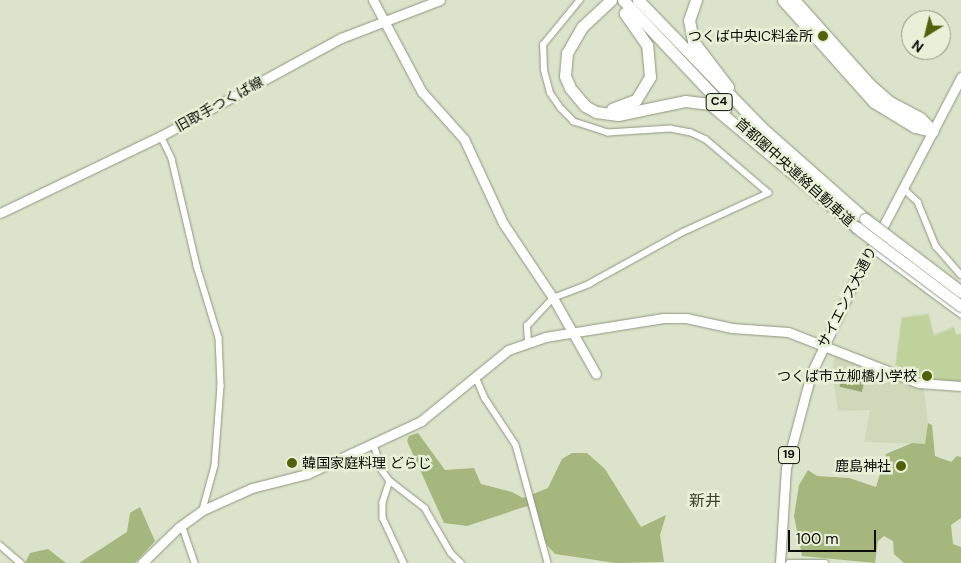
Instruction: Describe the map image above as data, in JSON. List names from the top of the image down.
{
  "streets": {
    "highway": ["C4", "首都圏中央連絡自動車道"],
    "street": ["旧取手つくば線", "サイエンス大通り", "19"]
  },
  "districts": ["新井"],
  "places": [
    "つくば中央IC料金所",
    "つくば市立柳橋小学校",
    "韓国家庭料理 どらじ",
    "鹿島神社"
  ],
  "scale_bar": "100 m",
  "north": "bottom left"
}
